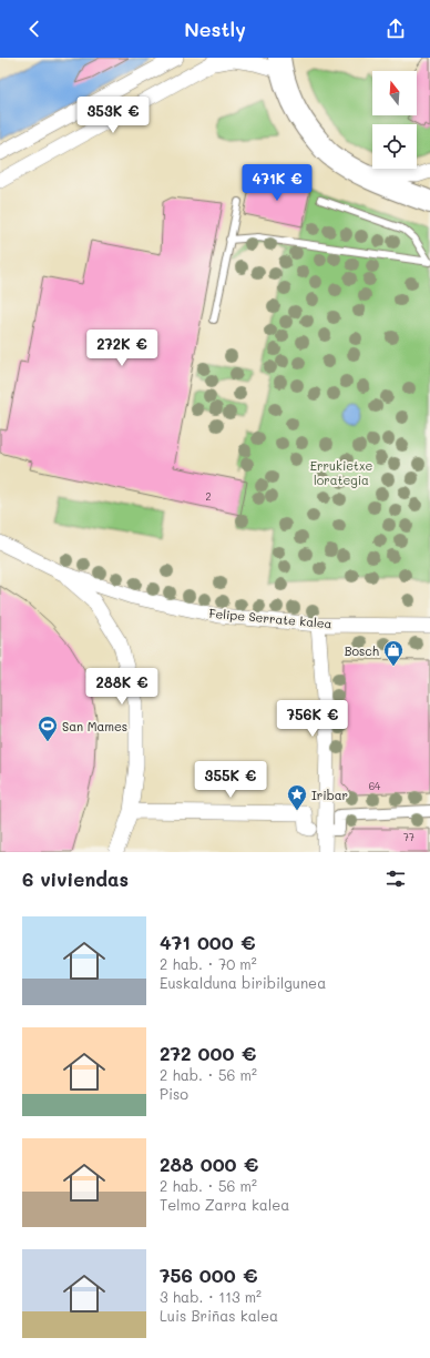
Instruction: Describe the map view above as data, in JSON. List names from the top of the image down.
{
  "streets": {
    "street": ["Felipe Serrate kalea"]
  },
  "parks": ["Errukietxe lorategia"],
  "places": {
    "shop": ["Bosch"],
    "sports": ["San Mames"],
    "place": ["Iribar"]
  },
  "house_numbers": ["2", "64", "77"],
  "north": "top",
  "page": {
    "header": "Nestly",
    "price": [
      "353K €",
      "471K €",
      "272K €",
      "288K €",
      "756K €",
      "355K €"
    ],
    "heading": "6 viviendas",
    "list": [
      {
        "name": "471 000 €",
        "note": "2 hab. · 70 m² · Euskalduna biribilgunea"
      },
      {
        "name": "272 000 €",
        "note": "2 hab. · 56 m² · Piso"
      },
      {
        "name": "288 000 €",
        "note": "2 hab. · 56 m² · Telmo Zarra kalea"
      },
      {
        "name": "756 000 €",
        "note": "3 hab. · 113 m² · Luis Briñas kalea"
      }
    ]
  }
}
